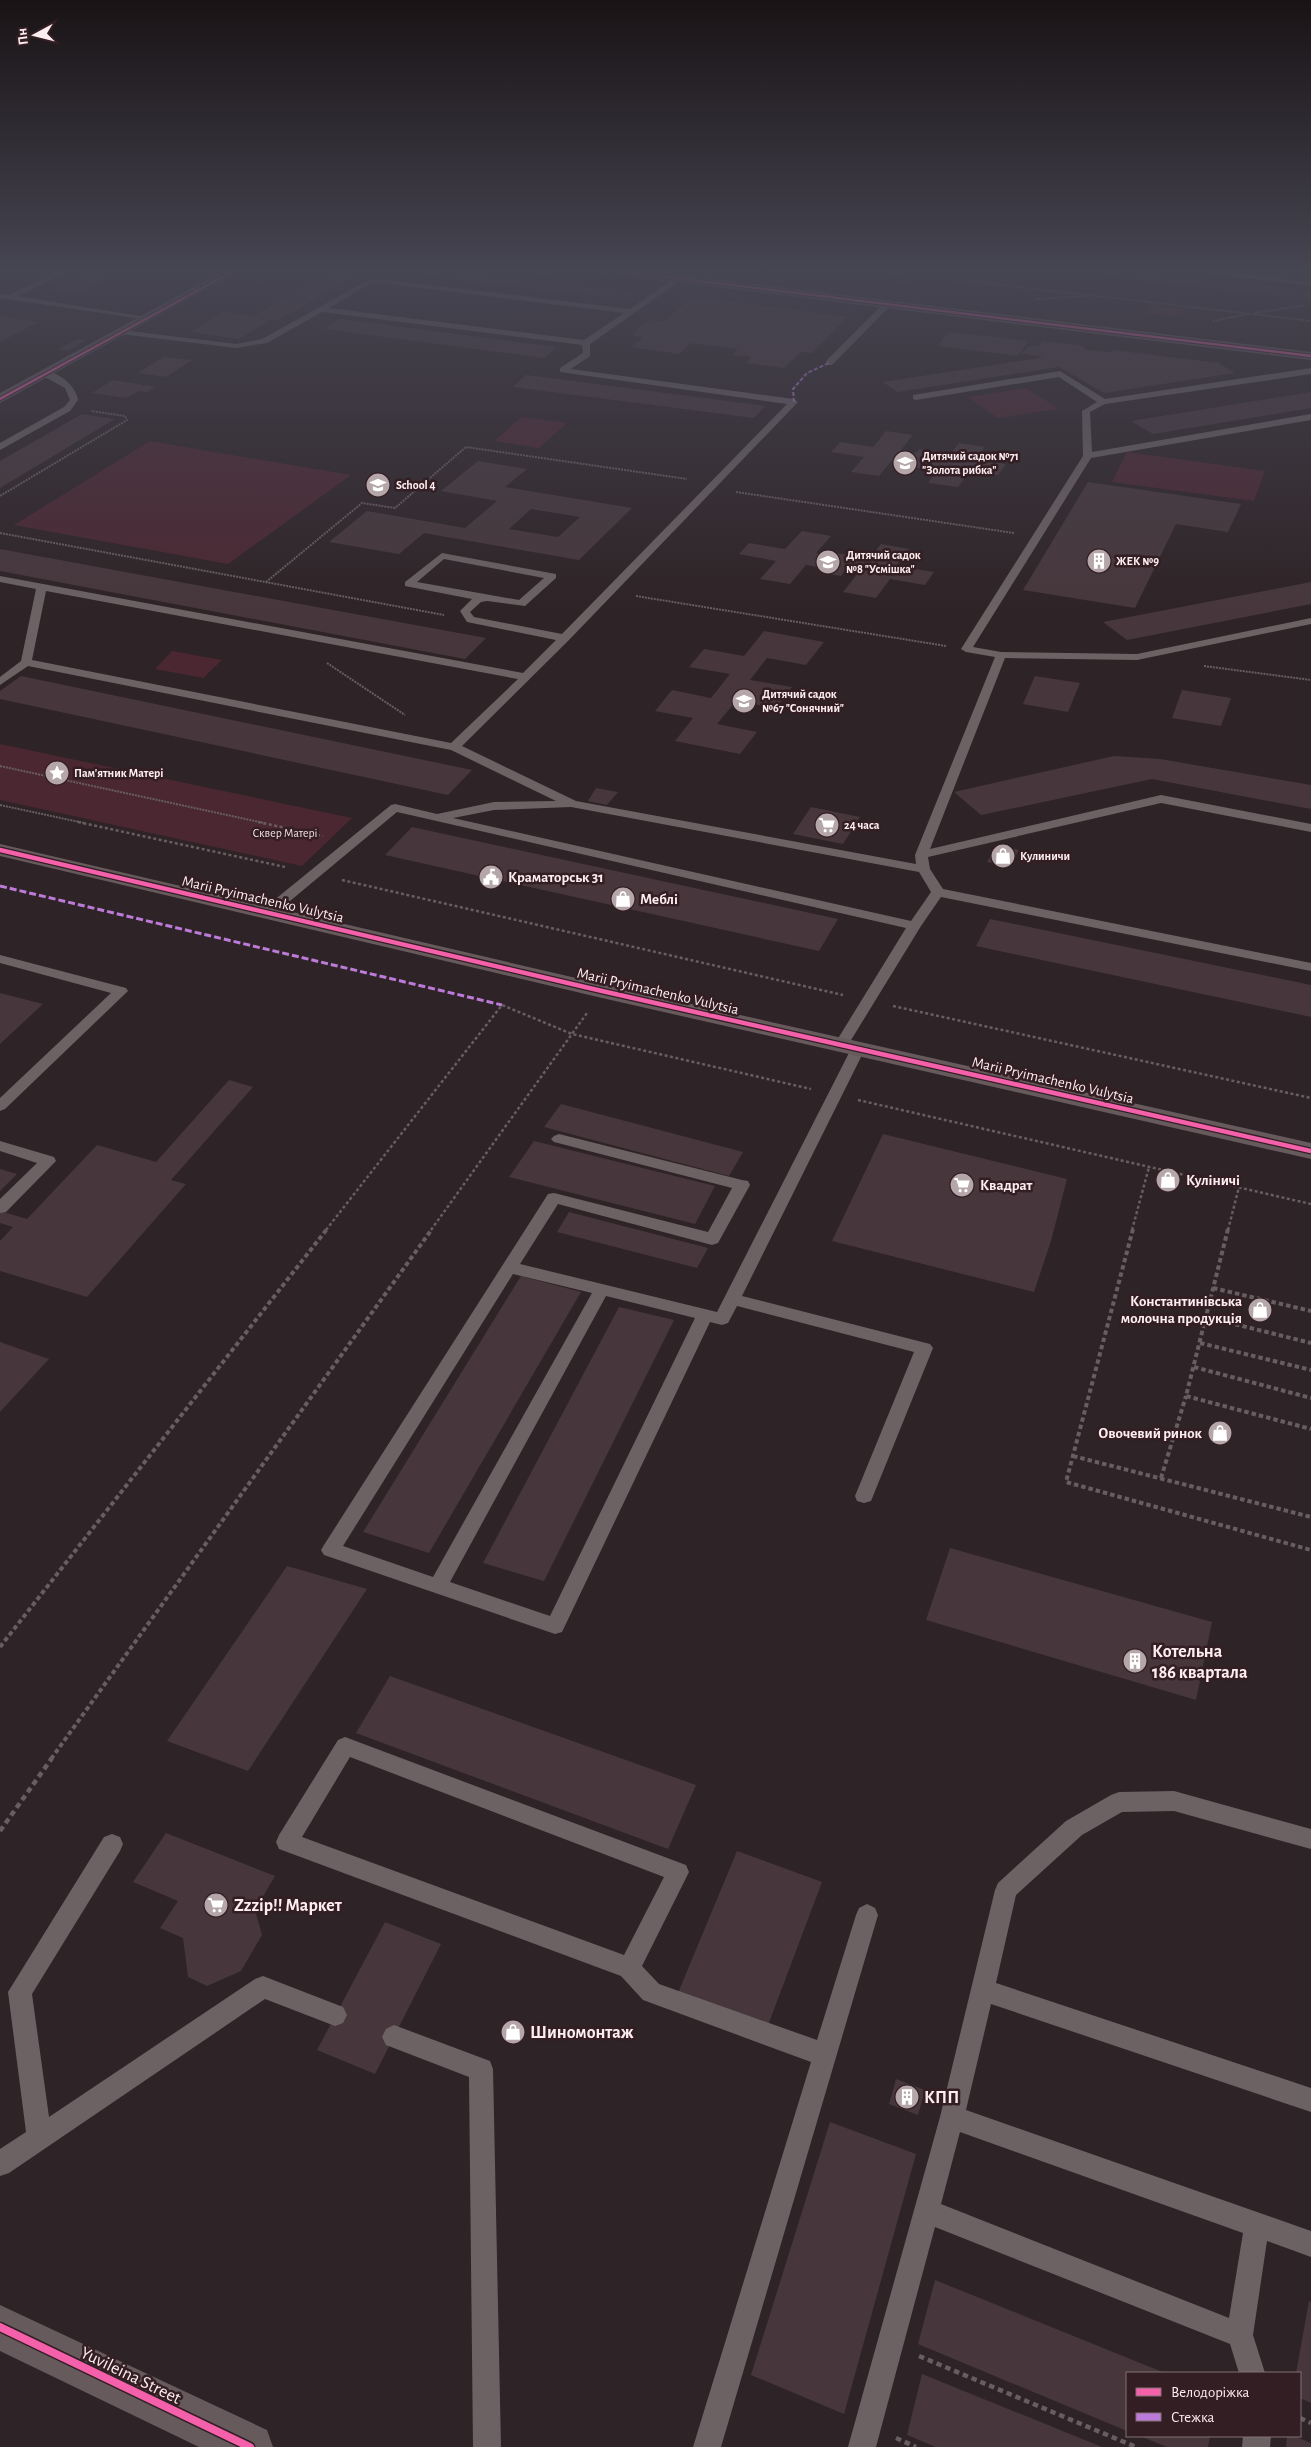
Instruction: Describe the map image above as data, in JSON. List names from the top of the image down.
{
  "streets": {
    "street": ["Marii Pryimachenko Vulytsia", "Yuvileina Street"]
  },
  "parks": ["Сквер Матері"],
  "places": {
    "school or university": [
      "Дитячий садок №71 \"Золота рибка\"",
      "School 4",
      "Дитячий садок №8 \"Усмішка\"",
      "Дитячий садок №67 \"Сонячний\""
    ],
    "building": ["ЖЕК №9", "Котельна 186 квартала", "КПП"],
    "place": ["Пам'ятник Матері"],
    "supermarket": ["24 часа", "Квадрат", "Zzzip!! Маркет"],
    "shop": [
      "Кулиничи",
      "Меблі",
      "Куліничі",
      "Константинівська молочна продукція",
      "Овочевий ринок",
      "Шиномонтаж"
    ],
    "public building": ["Краматорськ 31"]
  },
  "legend": ["Велодоріжка", "Стежка"],
  "north": "left"
}
